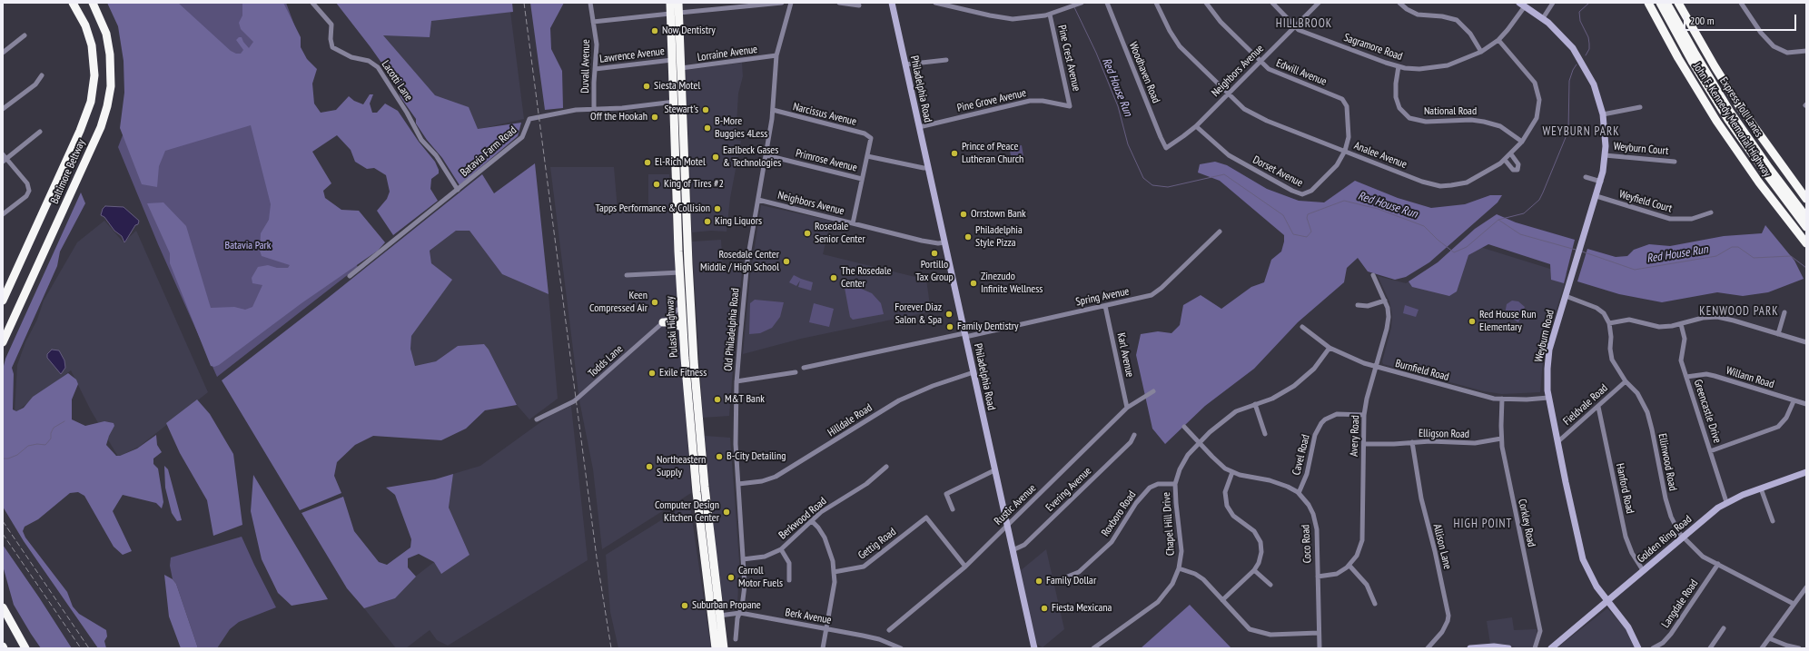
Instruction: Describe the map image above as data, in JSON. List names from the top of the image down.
{
  "streets": {
    "highway": [
      "Express Toll Lanes",
      "John F. Kennedy Memorial Highway",
      "Baltimore Beltway",
      "Pulaski Highway"
    ],
    "street": [
      "Sagramore Road",
      "Lorraine Avenue",
      "Lawrence Avenue",
      "Pine Crest Avenue",
      "Duvall Avenue",
      "Neighbors Avenue",
      "Woodhaven Road",
      "Edwill Avenue",
      "Lacotti Lane",
      "Philadelphia Road",
      "Pine Grove Avenue",
      "National Road",
      "Narcissus Avenue",
      "Weyburn Court",
      "Batavia Farm Road",
      "Analee Avenue",
      "Primrose Avenue",
      "Dorset Avenue",
      "Weyfield Court",
      "Spring Avenue",
      "Old Philadelphia Road",
      "Weyburn Road",
      "Karl Avenue",
      "Todds Lane",
      "Burnfield Road",
      "Willann Road",
      "Fieldvale Road",
      "Greencastle Drive",
      "Hilldale Road",
      "Elligson Road",
      "Avery Road",
      "Cavel Road",
      "Ellinwood Road",
      "Hanford Road",
      "Evering Avenue",
      "Rustic Avenue",
      "Roxboro Road",
      "Berkwood Road",
      "Corkley Road",
      "Chapel Hill Drive",
      "Golden Ring Road",
      "Gettig Road",
      "Coco Road",
      "Allison Lane",
      "Langdale Road",
      "Berk Avenue"
    ]
  },
  "crossings": [
    ["Sagramore Road", "Neighbors Avenue"],
    ["Sagramore Road", "National Road"],
    ["Sagramore Road", "Analee Avenue"],
    ["Sagramore Road", "Weyburn Road"],
    ["Lorraine Avenue", "Pulaski Highway"],
    ["Lorraine Avenue", "Old Philadelphia Road"],
    ["Lawrence Avenue", "Duvall Avenue"],
    ["Lawrence Avenue", "Pulaski Highway"],
    ["Pine Crest Avenue", "Pine Grove Avenue"],
    ["Duvall Avenue", "Batavia Farm Road"],
    ["Neighbors Avenue", "Woodhaven Road"],
    ["Neighbors Avenue", "Edwill Avenue"],
    ["Neighbors Avenue", "Philadelphia Road"],
    ["Neighbors Avenue", "Analee Avenue"],
    ["Neighbors Avenue", "Dorset Avenue"],
    ["Neighbors Avenue", "Old Philadelphia Road"],
    ["Edwill Avenue", "Analee Avenue"],
    ["Edwill Avenue", "Dorset Avenue"],
    ["Lacotti Lane", "Batavia Farm Road"],
    ["Philadelphia Road", "Pine Grove Avenue"],
    ["Philadelphia Road", "Spring Avenue"],
    ["Philadelphia Road", "Hilldale Road"],
    ["Philadelphia Road", "Evering Avenue"],
    ["Philadelphia Road", "Rustic Avenue"],
    ["National Road", "Analee Avenue"],
    ["Narcissus Avenue", "Old Philadelphia Road"],
    ["Weyburn Court", "Weyburn Road"],
    ["Batavia Farm Road", "Pulaski Highway"],
    ["Analee Avenue", "Dorset Avenue"],
    ["Primrose Avenue", "Old Philadelphia Road"],
    ["Weyfield Court", "Weyburn Road"],
    ["Spring Avenue", "Karl Avenue"],
    ["Pulaski Highway", "Todds Lane"],
    ["Pulaski Highway", "Berk Avenue"],
    ["Old Philadelphia Road", "Hilldale Road"],
    ["Old Philadelphia Road", "Berkwood Road"],
    ["Old Philadelphia Road", "Berk Avenue"],
    ["Weyburn Road", "Burnfield Road"],
    ["Weyburn Road", "Fieldvale Road"],
    ["Weyburn Road", "Golden Ring Road"],
    ["Karl Avenue", "Rustic Avenue"],
    ["Burnfield Road", "Avery Road"],
    ["Burnfield Road", "Corkley Road"],
    ["Burnfield Road", "Chapel Hill Drive"],
    ["Willann Road", "Greencastle Drive"],
    ["Fieldvale Road", "Ellinwood Road"],
    ["Fieldvale Road", "Hanford Road"],
    ["Greencastle Drive", "Golden Ring Road"],
    ["Elligson Road", "Avery Road"],
    ["Elligson Road", "Corkley Road"],
    ["Elligson Road", "Allison Lane"],
    ["Avery Road", "Cavel Road"],
    ["Avery Road", "Coco Road"],
    ["Cavel Road", "Coco Road"],
    ["Ellinwood Road", "Golden Ring Road"],
    ["Ellinwood Road", "Langdale Road"],
    ["Hanford Road", "Golden Ring Road"],
    ["Rustic Avenue", "Gettig Road"],
    ["Roxboro Road", "Chapel Hill Drive"],
    ["Chapel Hill Drive", "Coco Road"]
  ],
  "districts": [
    "HILLBROOK",
    "WEYBURN PARK",
    "KENWOOD PARK",
    "HIGH POINT"
  ],
  "water": ["Red House Run"],
  "parks": ["Batavia Park"],
  "places": [
    "Now Dentistry",
    "Siesta Motel",
    "Stewart's",
    "Off the Hookah",
    "B-More Buggies 4Less",
    "Prince of Peace Lutheran Church",
    "Earlbeck Gases & Technologies",
    "El-Rich Motel",
    "King of Tires #2",
    "Tapps Performance & Collision",
    "Orrstown Bank",
    "King Liquors",
    "Rosedale Senior Center",
    "Philadelphia Style Pizza",
    "Portillo Tax Group",
    "Rosedale Center Middle / High School",
    "The Rosedale Center",
    "Zinezudo Infinite Wellness",
    "Keen Compressed Air",
    "Forever Diaz Salon & Spa",
    "Red House Run Elementary",
    "Family Dentistry",
    "Exile Fitness",
    "M&T Bank",
    "B-City Detailing",
    "Northeastern Supply",
    "Computer Design Kitchen Center",
    "Carroll Motor Fuels",
    "Family Dollar",
    "Suburban Propane",
    "Fiesta Mexicana"
  ],
  "scale_bar": "200 m"
}
